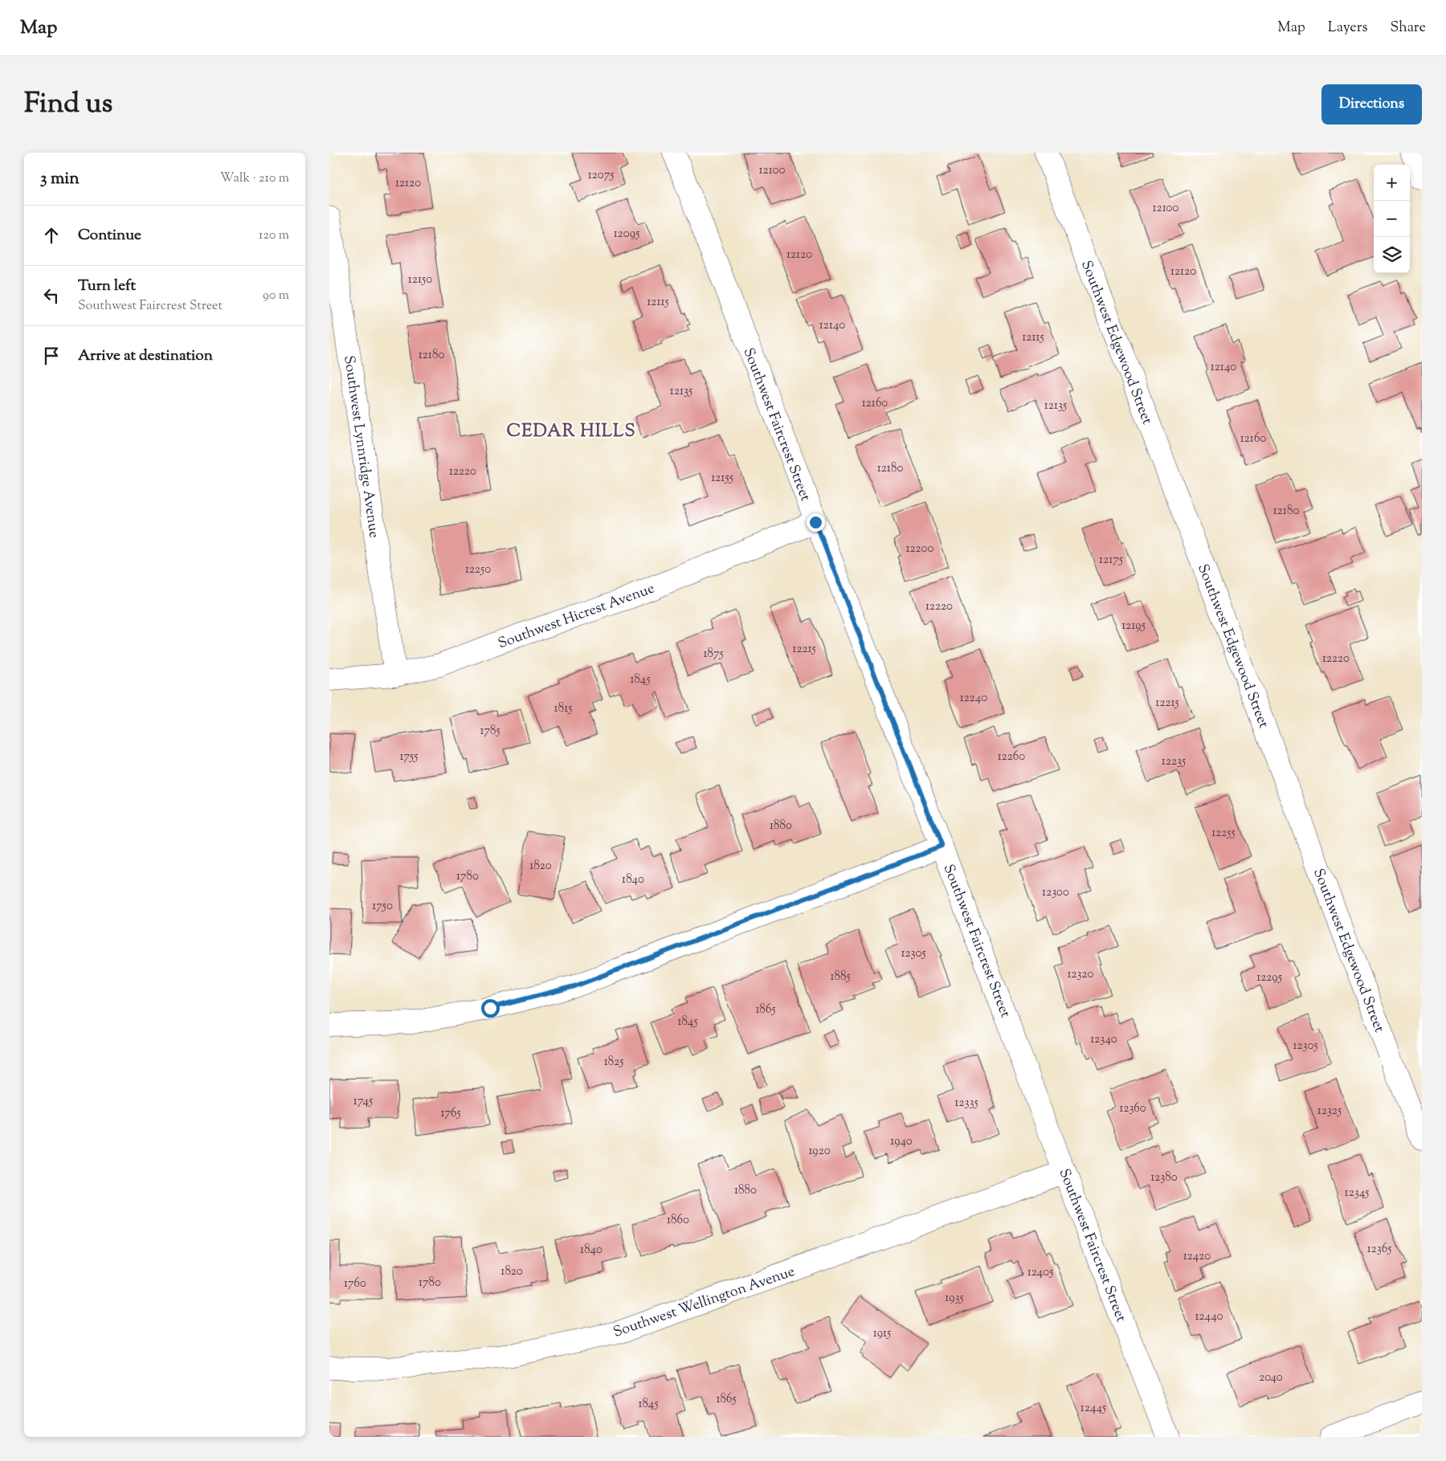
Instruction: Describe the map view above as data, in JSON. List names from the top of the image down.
{
  "streets": {
    "street": [
      "Southwest Edgewood Street",
      "Southwest Faircrest Street",
      "Southwest Lynnridge Avenue",
      "Southwest Hicrest Avenue",
      "Southwest Wellington Avenue"
    ]
  },
  "crossings": [
    ["Southwest Faircrest Street", "Southwest Hicrest Avenue"],
    ["Southwest Faircrest Street", "Southwest Wellington Avenue"],
    ["Southwest Lynnridge Avenue", "Southwest Hicrest Avenue"]
  ],
  "districts": ["CEDAR HILLS"],
  "house_numbers": [
    "12100",
    "12075",
    "12120",
    "12100",
    "12095",
    "12120",
    "12120",
    "12150",
    "12115",
    "12140",
    "12115",
    "12180",
    "12140",
    "12135",
    "12160",
    "12135",
    "12160",
    "12180",
    "12220",
    "12155",
    "12180",
    "12200",
    "12175",
    "12250",
    "12220",
    "12195",
    "12215",
    "1875",
    "12220",
    "1845",
    "12240",
    "12215",
    "1815",
    "1785",
    "1755",
    "12260",
    "12235",
    "1880",
    "12255",
    "1820",
    "1780",
    "1840",
    "12300",
    "1750",
    "12305",
    "12320",
    "1885",
    "12295",
    "1865",
    "1845",
    "12340",
    "12305",
    "1825",
    "1745",
    "12335",
    "12360",
    "12325",
    "1765",
    "1940",
    "1920",
    "12380",
    "1880",
    "12345",
    "1860",
    "12365",
    "1840",
    "12420",
    "1820",
    "12405",
    "1780",
    "1760",
    "1935",
    "12440",
    "1915",
    "2040",
    "1865",
    "1845",
    "12445"
  ],
  "page": {
    "header": "Map",
    "nav": ["Map", "Layers", "Share"],
    "title": "Find us",
    "buttons": "Directions",
    "heading": ["3 min", "Walk · 210 m"],
    "map_buttons": ["+", "−"],
    "list": [
      ["Continue", "120 m"],
      ["Turn left", "Southwest Faircrest Street", "90 m"],
      "Arrive at destination"
    ]
  }
}
